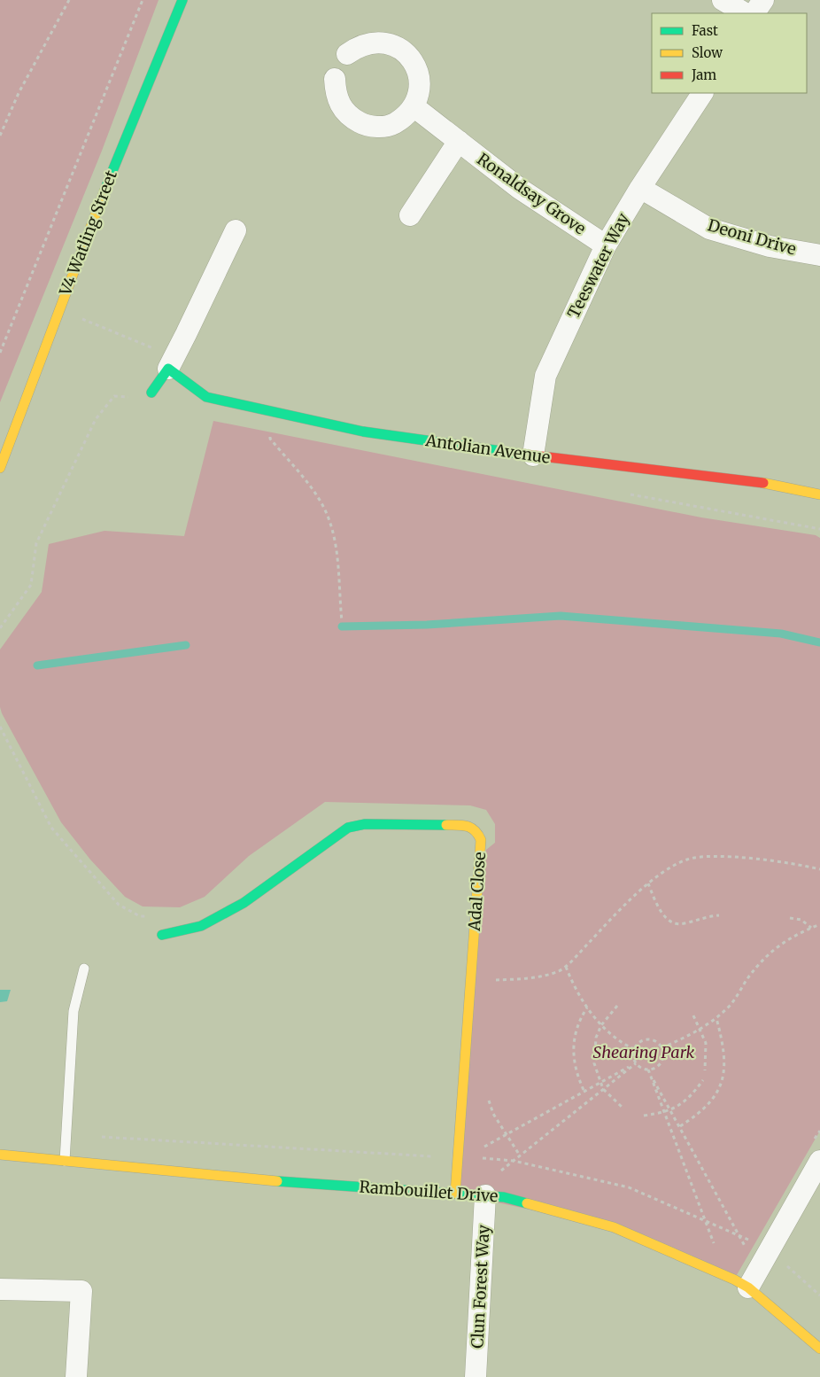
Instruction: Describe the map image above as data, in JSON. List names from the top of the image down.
{
  "streets": {
    "street": [
      "Ronaldsay Grove",
      "V4 Watling Street",
      "Deoni Drive",
      "Teeswater Way",
      "Antolian Avenue",
      "Adal Close",
      "Rambouillet Drive",
      "Clun Forest Way"
    ]
  },
  "crossings": [
    ["Ronaldsay Grove", "Teeswater Way"],
    ["Deoni Drive", "Teeswater Way"],
    ["Teeswater Way", "Antolian Avenue"],
    ["Adal Close", "Rambouillet Drive"],
    ["Rambouillet Drive", "Clun Forest Way"]
  ],
  "parks": ["Shearing Park"],
  "legend": ["Fast", "Slow", "Jam"]
}
